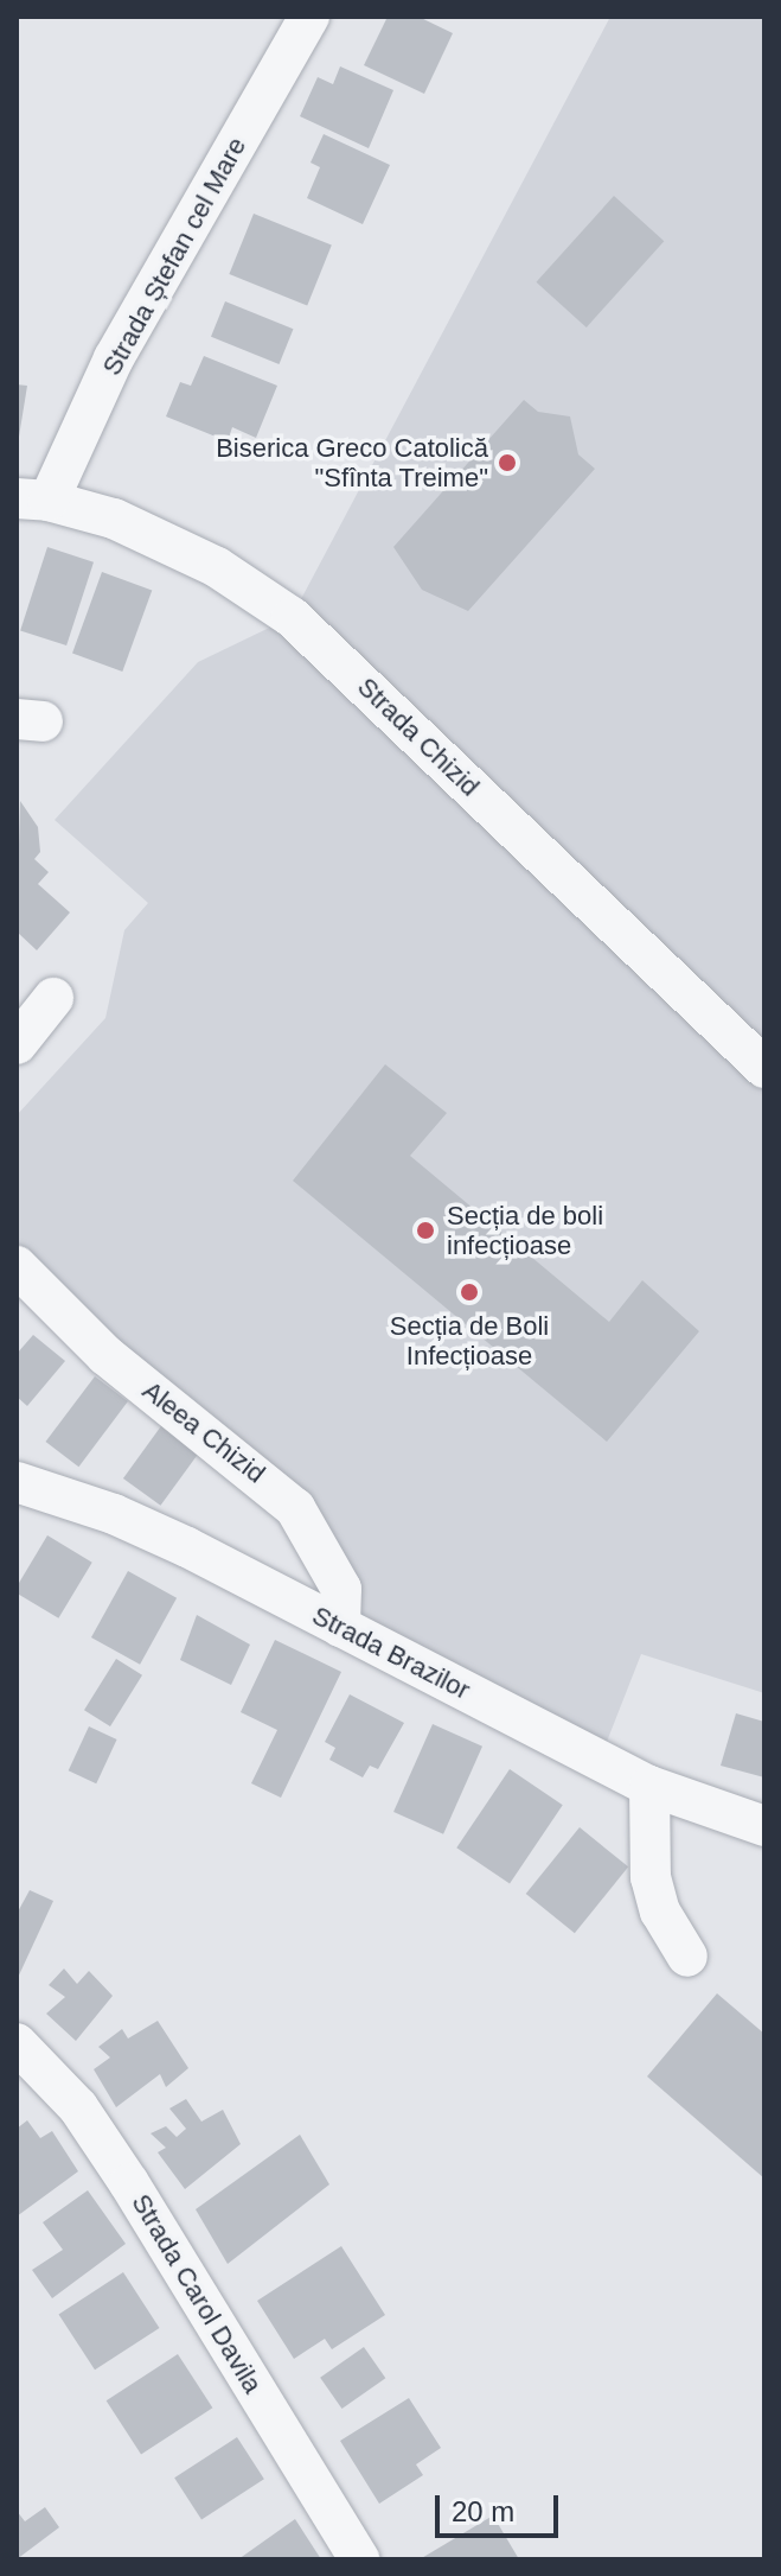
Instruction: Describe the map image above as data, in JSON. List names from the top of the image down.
{
  "streets": {
    "street": [
      "Strada Ștefan cel Mare",
      "Strada Chizid",
      "Aleea Chizid",
      "Strada Brazilor",
      "Strada Carol Davila"
    ]
  },
  "crossings": [
    ["Strada Ștefan cel Mare", "Strada Chizid"],
    ["Aleea Chizid", "Strada Brazilor"]
  ],
  "places": ["Biserica Greco Catolică \"Sfînta Treime\"", "Secția de boli infecțioase", "Secția de Boli Infecțioase"],
  "scale_bar": "20 m"
}
